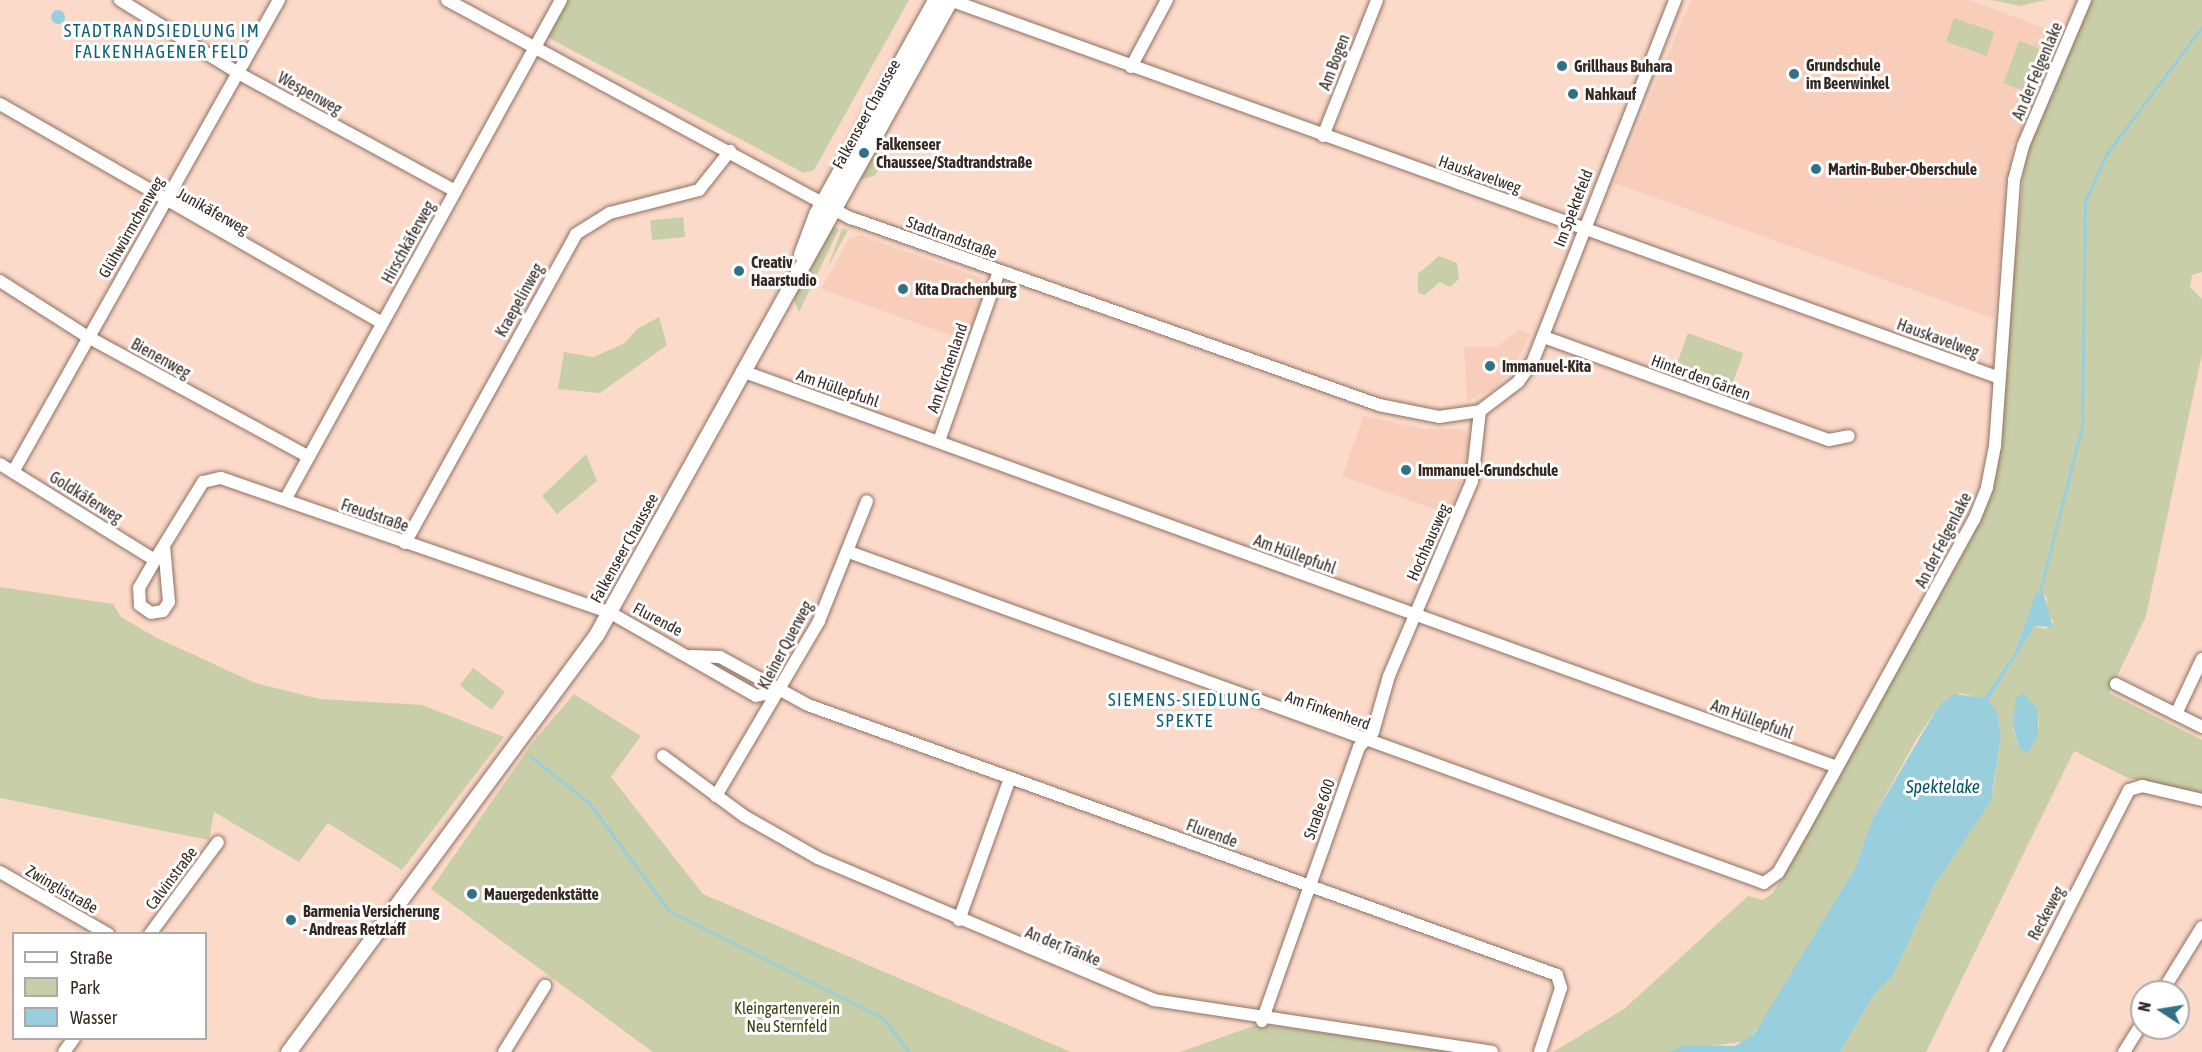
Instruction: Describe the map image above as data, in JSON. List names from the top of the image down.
{
  "streets": {
    "main road": ["Falkenseer Chaussee"],
    "street": [
      "Am Bogen",
      "An der Felgenlake",
      "Wespenweg",
      "Hauskavelweg",
      "Im Spektefeld",
      "Junikäferweg",
      "Glühwürmchenweg",
      "Stadtrandstraße",
      "Hirschkäferweg",
      "Kraepelinweg",
      "Bienenweg",
      "Am Kirchenland",
      "Hinter den Gärten",
      "Am Hüllepfuhl",
      "Goldkäferweg",
      "Freudstraße",
      "Hochhausweg",
      "Flurende",
      "Kleiner Querweg",
      "Am Finkenherd",
      "Straße 600",
      "Calvinstraße",
      "Zwinglistraße",
      "Reckeweg",
      "An der Tränke"
    ]
  },
  "crossings": [
    ["Am Bogen", "Hauskavelweg"],
    ["An der Felgenlake", "Hauskavelweg"],
    ["An der Felgenlake", "Am Hüllepfuhl"],
    ["An der Felgenlake", "Am Finkenherd"],
    ["Wespenweg", "Glühwürmchenweg"],
    ["Wespenweg", "Hirschkäferweg"],
    ["Falkenseer Chaussee", "Hauskavelweg"],
    ["Falkenseer Chaussee", "Stadtrandstraße"],
    ["Falkenseer Chaussee", "Am Hüllepfuhl"],
    ["Falkenseer Chaussee", "Freudstraße"],
    ["Falkenseer Chaussee", "Flurende"],
    ["Hauskavelweg", "Im Spektefeld"],
    ["Im Spektefeld", "Stadtrandstraße"],
    ["Im Spektefeld", "Hinter den Gärten"],
    ["Im Spektefeld", "Hochhausweg"],
    ["Junikäferweg", "Glühwürmchenweg"],
    ["Junikäferweg", "Hirschkäferweg"],
    ["Glühwürmchenweg", "Bienenweg"],
    ["Glühwürmchenweg", "Goldkäferweg"],
    ["Stadtrandstraße", "Hirschkäferweg"],
    ["Stadtrandstraße", "Kraepelinweg"],
    ["Stadtrandstraße", "Am Kirchenland"],
    ["Stadtrandstraße", "Hochhausweg"],
    ["Hirschkäferweg", "Bienenweg"],
    ["Hirschkäferweg", "Freudstraße"],
    ["Kraepelinweg", "Freudstraße"],
    ["Am Kirchenland", "Am Hüllepfuhl"],
    ["Am Hüllepfuhl", "Hochhausweg"],
    ["Am Hüllepfuhl", "Straße 600"],
    ["Goldkäferweg", "Freudstraße"],
    ["Freudstraße", "Flurende"],
    ["Hochhausweg", "Straße 600"],
    ["Flurende", "Kleiner Querweg"],
    ["Flurende", "Straße 600"],
    ["Kleiner Querweg", "Am Finkenherd"],
    ["Kleiner Querweg", "An der Tränke"],
    ["Am Finkenherd", "Straße 600"],
    ["Straße 600", "An der Tränke"]
  ],
  "districts": ["STADTRANDSIEDLUNG IM FALKENHAGENER FELD", "SIEMENS-SIEDLUNG SPEKTE"],
  "water": ["Spektelake"],
  "parks": ["Kleingartenverein Neu Sternfeld"],
  "places": [
    "Grillhaus Buhara",
    "Grundschule im Beerwinkel",
    "Nahkauf",
    "Falkenseer Chaussee/Stadtrandstraße",
    "Martin-Buber-Oberschule",
    "Creativ Haarstudio",
    "Kita Drachenburg",
    "Immanuel-Kita",
    "Immanuel-Grundschule",
    "Mauergedenkstätte",
    "Barmenia Versicherung - Andreas Retzlaff"
  ],
  "legend": ["Straße", "Park", "Wasser"],
  "north": "left"
}
